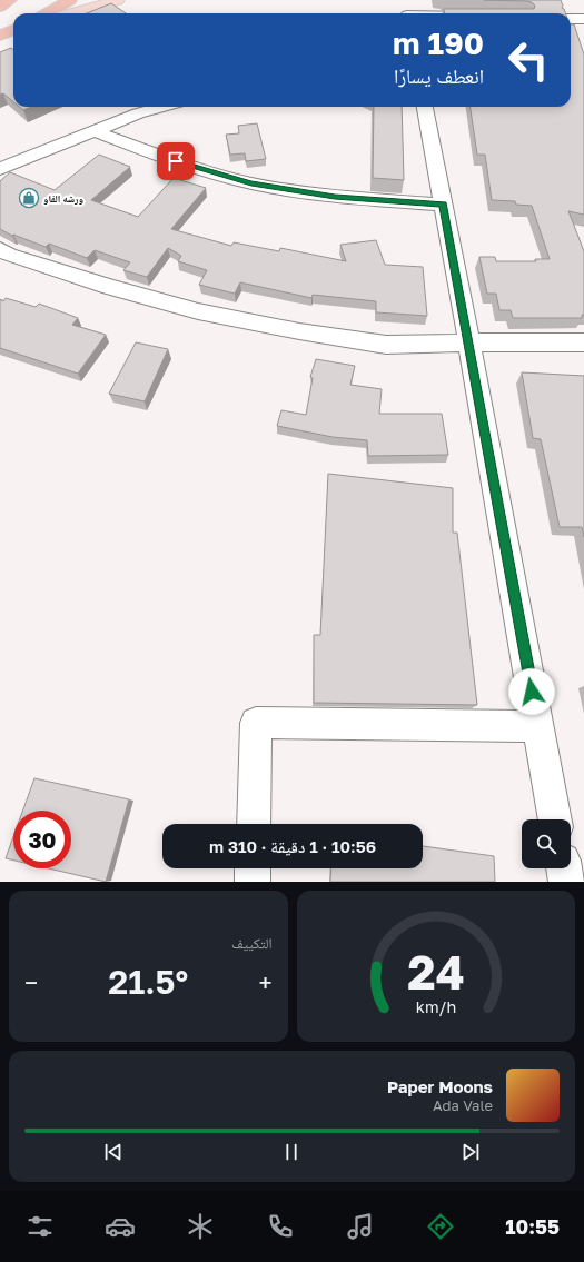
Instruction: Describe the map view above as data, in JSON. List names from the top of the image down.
{
  "places": {
    "shop": ["ورشه الفاو"]
  },
  "page": {
    "turn": ["190 m", "انعطف يسارًا"],
    "limit": "30",
    "trip": "10:56 · 1 دقيقة · 310 m",
    "tile": "التكييف",
    "heat": ["−", "21.5°", "+"],
    "song": ["Paper Moons", "Ada Vale"],
    "tabs": "10:55",
    "gauge": ["24", "km/h"]
  }
}
